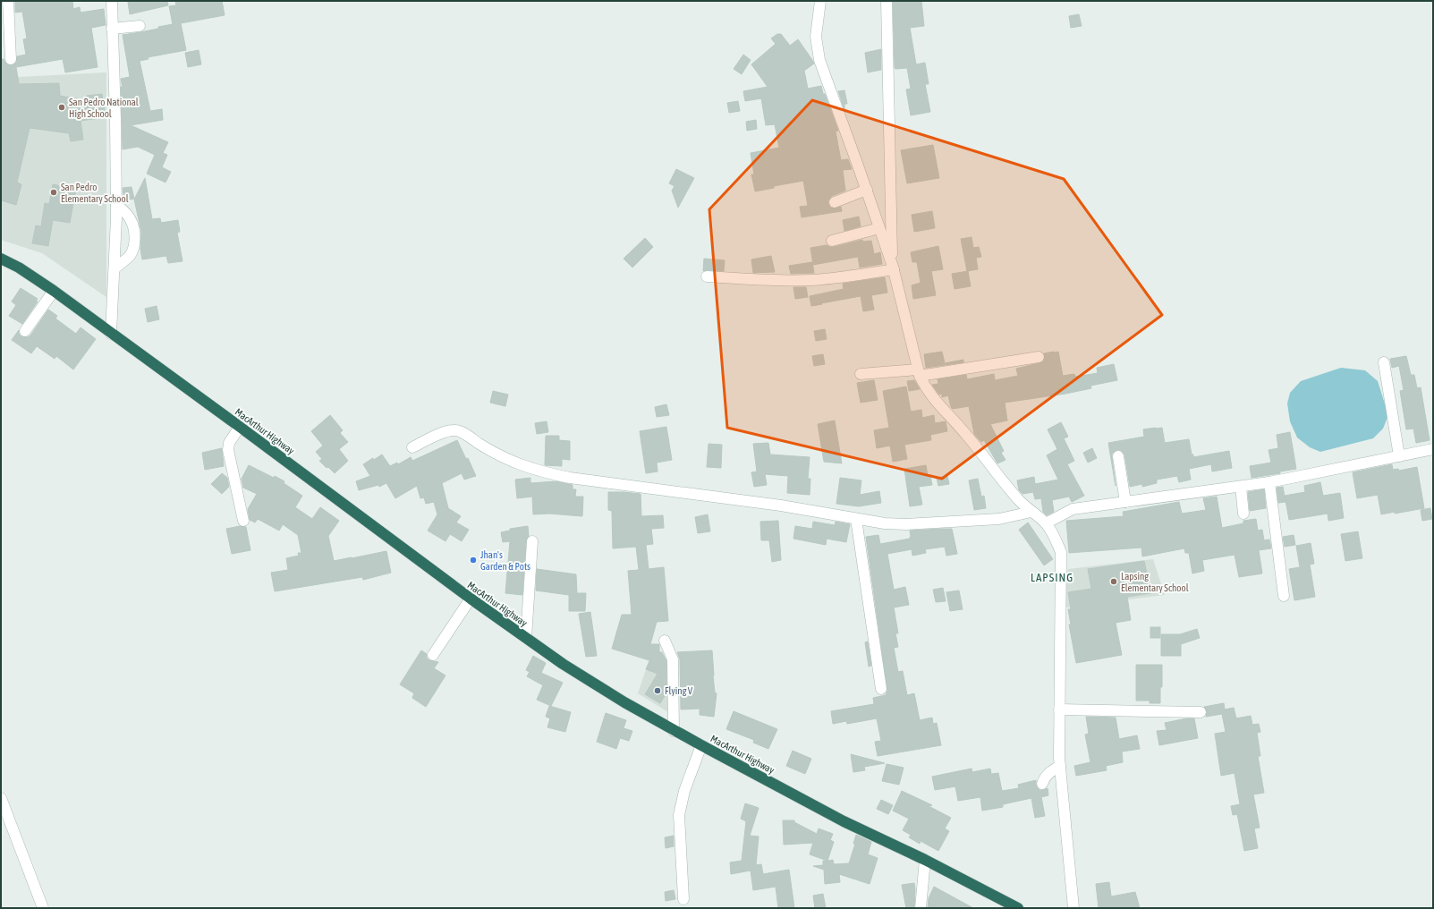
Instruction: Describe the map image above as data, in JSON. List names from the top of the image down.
{
  "streets": {
    "highway": ["MacArthur Highway"]
  },
  "districts": ["LAPSING"],
  "places": [
    "San Pedro National High School",
    "San Pedro Elementary School",
    "Jhan's Garden & Pots",
    "Lapsing Elementary School",
    "Flying V"
  ]
}
